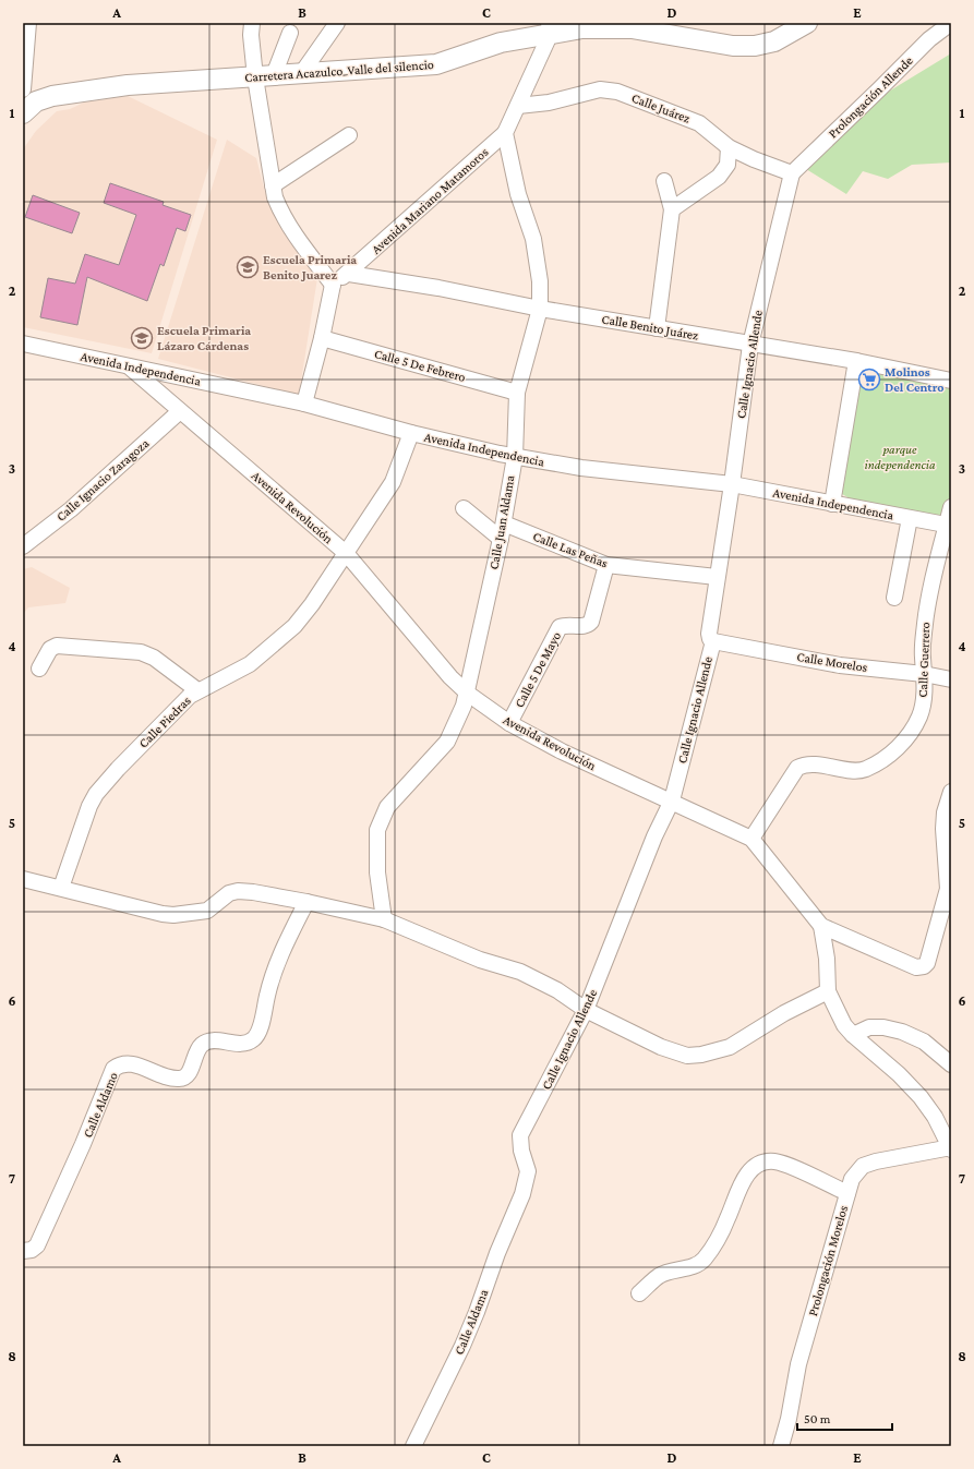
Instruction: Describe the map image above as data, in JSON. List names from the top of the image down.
{
  "streets": {
    "main road": ["Carretera Acazulco_Valle del silencio"],
    "street": [
      "Prolongación Allende",
      "Calle Juárez",
      "Avenida Mariano Matamoros",
      "Calle Benito Juárez",
      "Calle Ignacio Allende",
      "Calle 5 De Febrero",
      "Avenida Independencia",
      "Calle Ignacio Zaragoza",
      "Avenida Revolución",
      "Calle Juan Aldama",
      "Calle Las Peñas",
      "Calle Guerrero",
      "Calle Morelos",
      "Calle 5 De Mayo",
      "Calle Piedras",
      "Calle Aldamo",
      "Prolongación Morelos",
      "Calle Aldama"
    ]
  },
  "crossings": [
    ["Prolongación Allende", "Calle Juárez"],
    ["Prolongación Allende", "Calle Ignacio Allende"],
    ["Calle Juárez", "Calle Ignacio Allende"],
    ["Avenida Mariano Matamoros", "Calle Benito Juárez"],
    ["Avenida Mariano Matamoros", "Calle Juan Aldama"],
    ["Calle Benito Juárez", "Calle Ignacio Allende"],
    ["Calle Benito Juárez", "Calle Juan Aldama"],
    ["Calle Ignacio Allende", "Avenida Independencia"],
    ["Calle Ignacio Allende", "Avenida Revolución"],
    ["Calle Ignacio Allende", "Calle Las Peñas"],
    ["Calle Ignacio Allende", "Calle Morelos"],
    ["Calle Ignacio Allende", "Calle Aldama"],
    ["Calle 5 De Febrero", "Calle Juan Aldama"],
    ["Avenida Independencia", "Avenida Revolución"],
    ["Avenida Independencia", "Calle Juan Aldama"],
    ["Avenida Independencia", "Calle Guerrero"],
    ["Avenida Independencia", "Calle Piedras"],
    ["Calle Ignacio Zaragoza", "Avenida Revolución"],
    ["Avenida Revolución", "Calle Juan Aldama"],
    ["Avenida Revolución", "Calle Guerrero"],
    ["Avenida Revolución", "Calle 5 De Mayo"],
    ["Avenida Revolución", "Calle Piedras"],
    ["Calle Juan Aldama", "Calle Las Peñas"],
    ["Calle Las Peñas", "Calle 5 De Mayo"],
    ["Calle Guerrero", "Calle Morelos"]
  ],
  "parks": ["parque independencia"],
  "places": {
    "school or university": ["Escuela Primaria Benito Juarez", "Escuela Primaria Lázaro Cárdenas"],
    "supermarket": ["Molinos Del Centro"]
  },
  "scale_bar": "50 m",
  "grid": {
    "columns": [
      "A",
      "B",
      "C",
      "D",
      "E"
    ],
    "rows": [
      "1",
      "2",
      "3",
      "4",
      "5",
      "6",
      "7",
      "8"
    ]
  }
}
